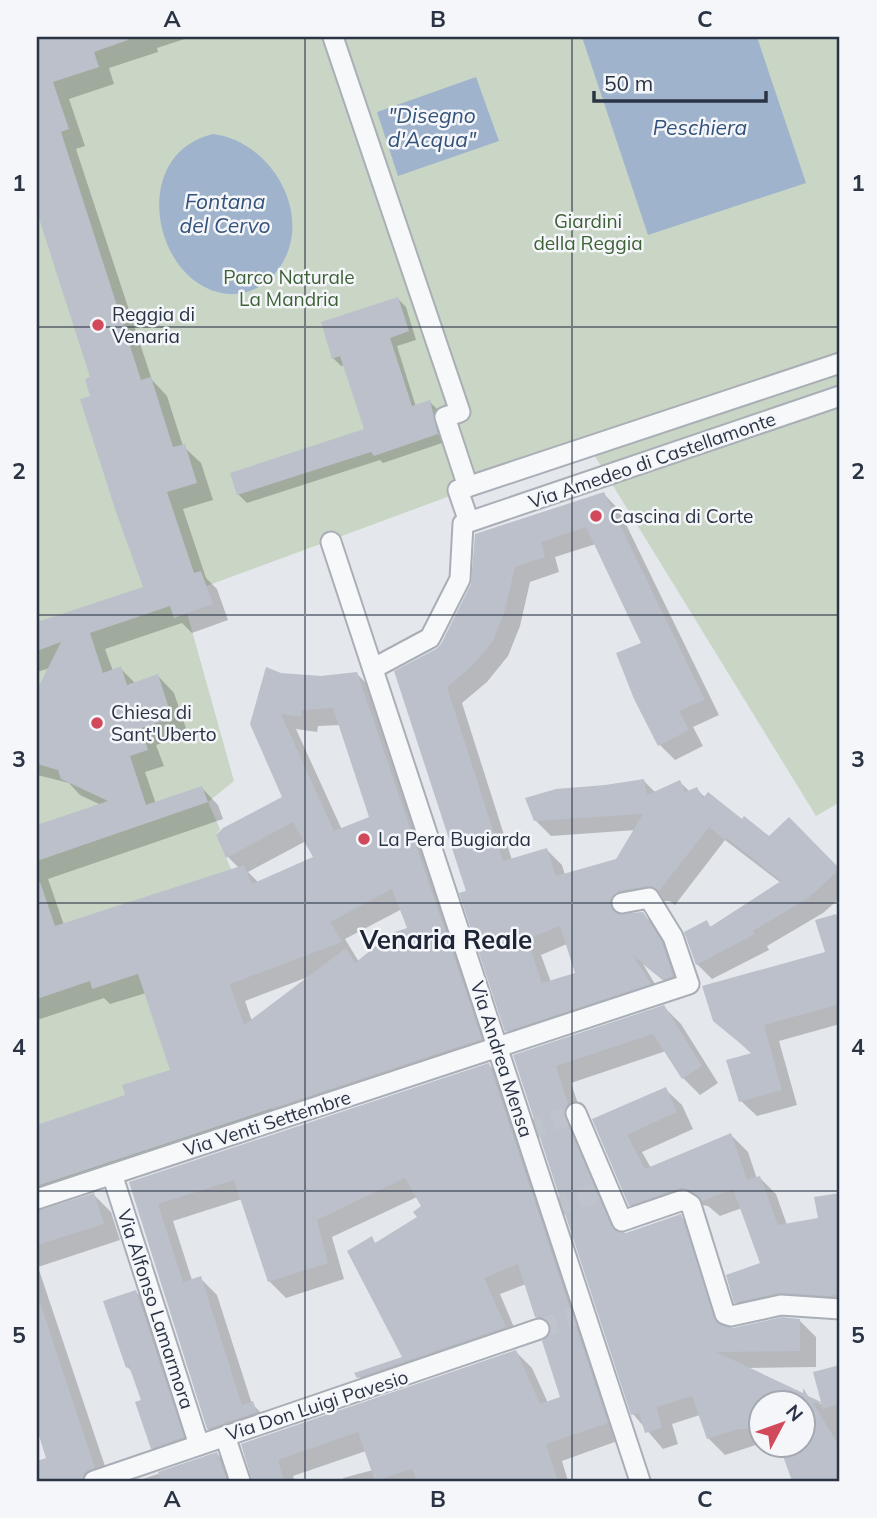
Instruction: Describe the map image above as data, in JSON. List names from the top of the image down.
{
  "streets": {
    "street": [
      "Via Amedeo di Castellamonte",
      "Via Andrea Mensa",
      "Via Venti Settembre",
      "Via Alfonso Lamarmora",
      "Via Don Luigi Pavesio"
    ]
  },
  "crossings": [
    ["Via Andrea Mensa", "Via Venti Settembre"],
    ["Via Venti Settembre", "Via Alfonso Lamarmora"],
    ["Via Alfonso Lamarmora", "Via Don Luigi Pavesio"]
  ],
  "districts": ["Venaria Reale"],
  "water": ["\"Disegno d'Acqua\"", "Peschiera", "Fontana del Cervo"],
  "parks": ["Giardini della Reggia", "Parco Naturale La Mandria"],
  "places": [
    "Reggia di Venaria",
    "Cascina di Corte",
    "Chiesa di Sant'Uberto",
    "La Pera Bugiarda"
  ],
  "scale_bar": "50 m",
  "north": "top right",
  "grid": {
    "columns": ["A", "B", "C"],
    "rows": [
      "1",
      "2",
      "3",
      "4",
      "5"
    ]
  }
}
